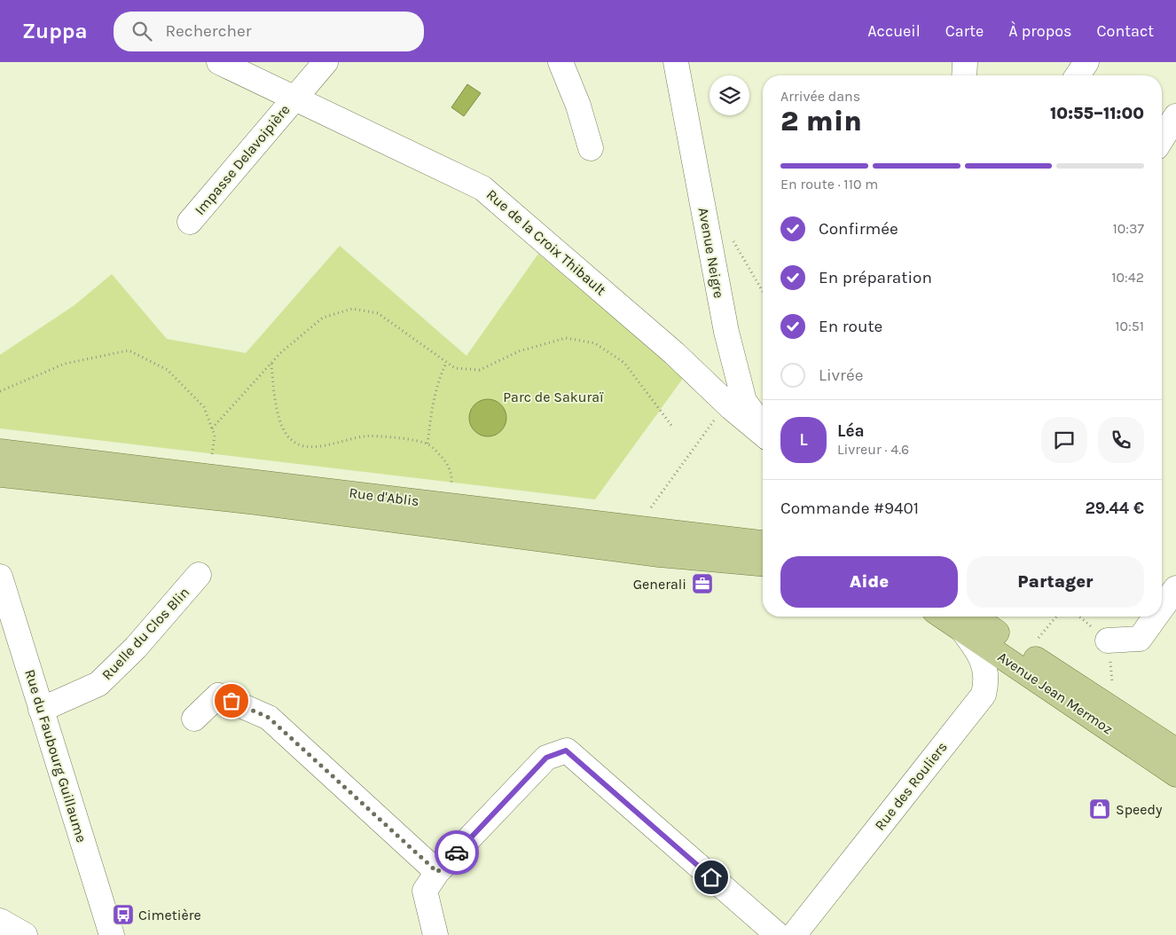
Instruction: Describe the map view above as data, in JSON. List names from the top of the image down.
{
  "streets": {
    "main road": ["Rue d'Ablis", "Avenue Jean Mermoz"],
    "street": [
      "Impasse Delavoipière",
      "Rue de la Croix Thibault",
      "Avenue Neigre",
      "Ruelle du Clos Blin",
      "Rue du Faubourg Guillaume",
      "Rue des Rouliers"
    ]
  },
  "crossings": [
    ["Impasse Delavoipière", "Rue de la Croix Thibault"],
    ["Ruelle du Clos Blin", "Rue du Faubourg Guillaume"],
    ["Avenue Jean Mermoz", "Rue des Rouliers"]
  ],
  "parks": ["Parc de Sakuraï"],
  "places": {
    "office": ["Generali"],
    "shop": ["Speedy"],
    "bus stop": ["Cimetière"]
  },
  "page": {
    "header": "Zuppa",
    "search": "Rechercher",
    "nav": [
      "Accueil",
      "Carte",
      "À propos",
      "Contact"
    ],
    "heading": ["2 min", "Arrivée dans", "10:55–11:00"],
    "panel": [
      "Léa",
      "Livreur · 4.6",
      "Commande #9401",
      "29.44 €"
    ],
    "bar": "En route · 110 m",
    "list": [
      ["Confirmée", "10:37"],
      ["En préparation", "10:42"],
      ["En route", "10:51"],
      "Livrée"
    ],
    "round": "L",
    "buttons": ["Aide", "Partager"]
  }
}
